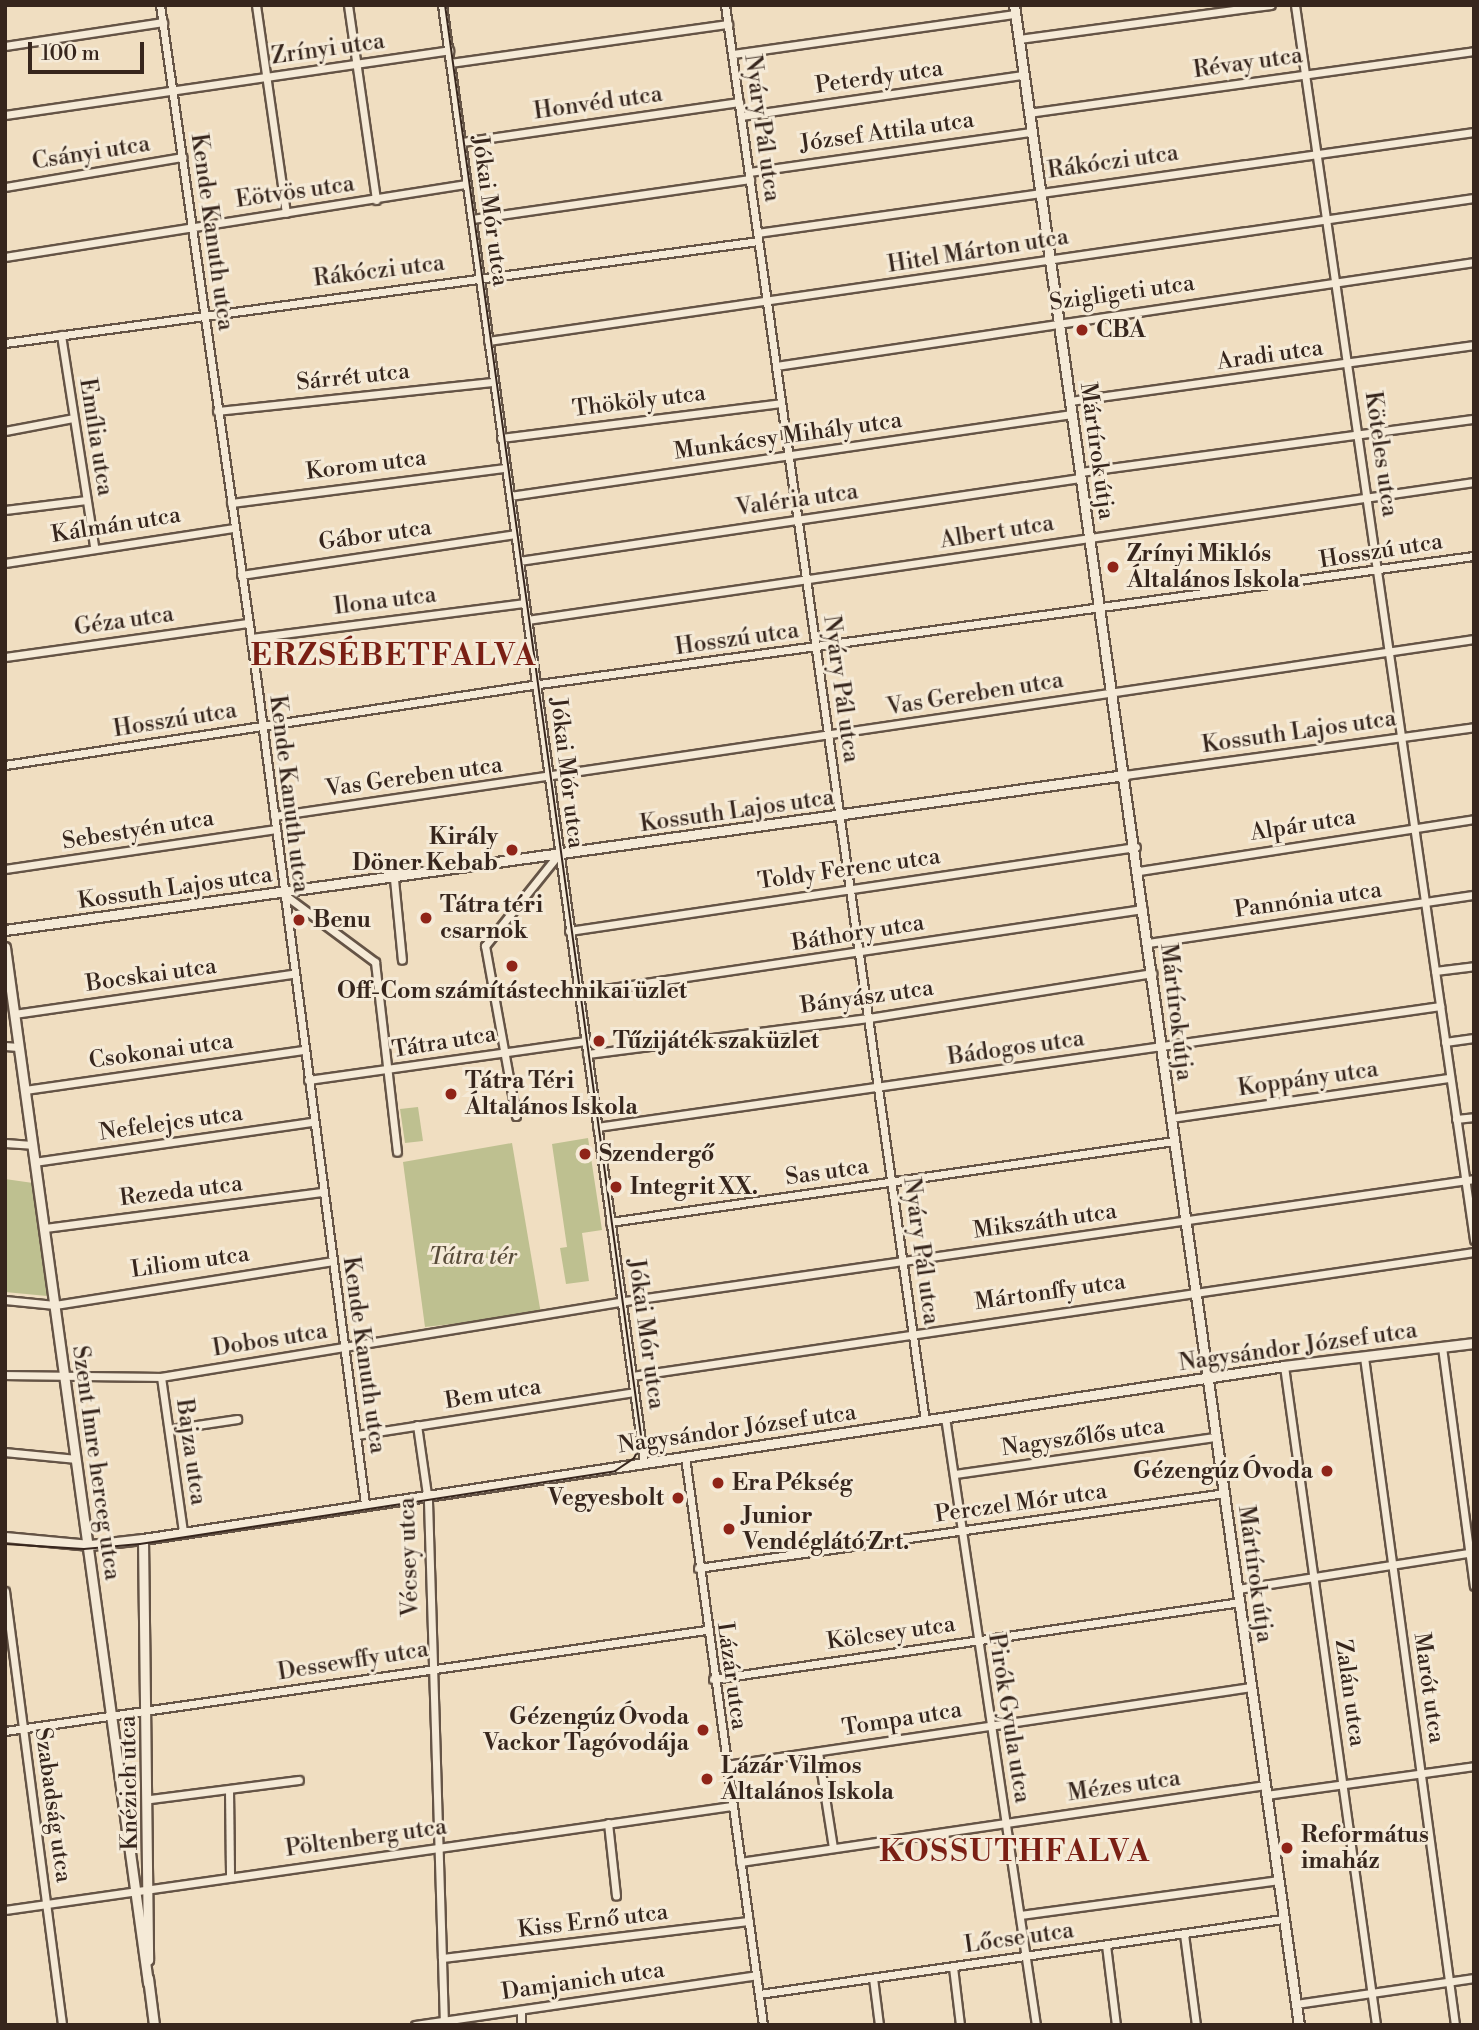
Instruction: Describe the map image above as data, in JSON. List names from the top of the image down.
{
  "streets": {
    "street": [
      "Zrínyi utca",
      "Révay utca",
      "Peterdy utca",
      "Honvéd utca",
      "Nyáry Pál utca",
      "József Attila utca",
      "Csányi utca",
      "Rákóczi utca",
      "Eötvös utca",
      "Jókai Mór utca",
      "Kende Kanuth utca",
      "Hitel Márton utca",
      "Szigligeti utca",
      "Aradi utca",
      "Sárrét utca",
      "Thököly utca",
      "Munkácsy Mihály utca",
      "Emília utca",
      "Mártírok útja",
      "Köteles utca",
      "Korom utca",
      "Valéria utca",
      "Kálmán utca",
      "Albert utca",
      "Gábor utca",
      "Hosszú utca",
      "Ilona utca",
      "Géza utca",
      "Vas Gereben utca",
      "Kossuth Lajos utca",
      "Alpár utca",
      "Sebestyén utca",
      "Toldy Ferenc utca",
      "Pannónia utca",
      "Báthory utca",
      "Bocskai utca",
      "Bányász utca",
      "Tátra utca",
      "Bádogos utca",
      "Csokonai utca",
      "Koppány utca",
      "Nefelejcs utca",
      "Sas utca",
      "Rezeda utca",
      "Mikszáth utca",
      "Liliom utca",
      "Mártonffy utca",
      "Dobos utca",
      "Nagysándor József utca",
      "Bem utca",
      "Nagyszőlős utca",
      "Bajza utca",
      "Szent Imre herceg utca",
      "Perczel Mór utca",
      "Vécsey utca",
      "Kölcsey utca",
      "Dessewffy utca",
      "Lázár utca",
      "Marót utca",
      "Zalán utca",
      "Pirók Gyula utca",
      "Tompa utca",
      "Knézich utca",
      "Mézes utca",
      "Szabadság utca",
      "Pöltenberg utca",
      "Kiss Ernő utca",
      "Lőcse utca",
      "Damjanich utca"
    ]
  },
  "crossings": [
    ["Zrínyi utca", "Jókai Mór utca"],
    ["Zrínyi utca", "Kende Kanuth utca"],
    ["Révay utca", "Mártírok útja"],
    ["Révay utca", "Köteles utca"],
    ["Peterdy utca", "Nyáry Pál utca"],
    ["Peterdy utca", "Mártírok útja"],
    ["Honvéd utca", "Nyáry Pál utca"],
    ["Honvéd utca", "Jókai Mór utca"],
    ["Nyáry Pál utca", "József Attila utca"],
    ["Nyáry Pál utca", "Rákóczi utca"],
    ["Nyáry Pál utca", "Hitel Márton utca"],
    ["Nyáry Pál utca", "Szigligeti utca"],
    ["Nyáry Pál utca", "Thököly utca"],
    ["Nyáry Pál utca", "Munkácsy Mihály utca"],
    ["Nyáry Pál utca", "Valéria utca"],
    ["Nyáry Pál utca", "Albert utca"],
    ["Nyáry Pál utca", "Hosszú utca"],
    ["Nyáry Pál utca", "Vas Gereben utca"],
    ["Nyáry Pál utca", "Kossuth Lajos utca"],
    ["Nyáry Pál utca", "Toldy Ferenc utca"],
    ["Nyáry Pál utca", "Báthory utca"],
    ["Nyáry Pál utca", "Bányász utca"],
    ["Nyáry Pál utca", "Bádogos utca"],
    ["Nyáry Pál utca", "Sas utca"],
    ["Nyáry Pál utca", "Mikszáth utca"],
    ["Nyáry Pál utca", "Mártonffy utca"],
    ["Nyáry Pál utca", "Nagysándor József utca"],
    ["József Attila utca", "Jókai Mór utca"],
    ["József Attila utca", "Mártírok útja"],
    ["Csányi utca", "Kende Kanuth utca"],
    ["Rákóczi utca", "Jókai Mór utca"],
    ["Rákóczi utca", "Kende Kanuth utca"],
    ["Rákóczi utca", "Emília utca"],
    ["Rákóczi utca", "Mártírok útja"],
    ["Rákóczi utca", "Köteles utca"],
    ["Eötvös utca", "Jókai Mór utca"],
    ["Eötvös utca", "Kende Kanuth utca"],
    ["Jókai Mór utca", "Hitel Márton utca"],
    ["Jókai Mór utca", "Sárrét utca"],
    ["Jókai Mór utca", "Thököly utca"],
    ["Jókai Mór utca", "Munkácsy Mihály utca"],
    ["Jókai Mór utca", "Korom utca"],
    ["Jókai Mór utca", "Valéria utca"],
    ["Jókai Mór utca", "Albert utca"],
    ["Jókai Mór utca", "Gábor utca"],
    ["Jókai Mór utca", "Hosszú utca"],
    ["Jókai Mór utca", "Ilona utca"],
    ["Jókai Mór utca", "Vas Gereben utca"],
    ["Jókai Mór utca", "Kossuth Lajos utca"],
    ["Jókai Mór utca", "Toldy Ferenc utca"],
    ["Jókai Mór utca", "Báthory utca"],
    ["Jókai Mór utca", "Bányász utca"],
    ["Jókai Mór utca", "Tátra utca"],
    ["Jókai Mór utca", "Bádogos utca"],
    ["Jókai Mór utca", "Sas utca"],
    ["Jókai Mór utca", "Mikszáth utca"],
    ["Jókai Mór utca", "Mártonffy utca"],
    ["Jókai Mór utca", "Dobos utca"],
    ["Jókai Mór utca", "Nagysándor József utca"],
    ["Jókai Mór utca", "Bem utca"],
    ["Kende Kanuth utca", "Sárrét utca"],
    ["Kende Kanuth utca", "Korom utca"],
    ["Kende Kanuth utca", "Kálmán utca"],
    ["Kende Kanuth utca", "Gábor utca"],
    ["Kende Kanuth utca", "Hosszú utca"],
    ["Kende Kanuth utca", "Ilona utca"],
    ["Kende Kanuth utca", "Géza utca"],
    ["Kende Kanuth utca", "Vas Gereben utca"],
    ["Kende Kanuth utca", "Kossuth Lajos utca"],
    ["Kende Kanuth utca", "Sebestyén utca"],
    ["Kende Kanuth utca", "Bocskai utca"],
    ["Kende Kanuth utca", "Tátra utca"],
    ["Kende Kanuth utca", "Csokonai utca"],
    ["Kende Kanuth utca", "Nefelejcs utca"],
    ["Kende Kanuth utca", "Rezeda utca"],
    ["Kende Kanuth utca", "Liliom utca"],
    ["Kende Kanuth utca", "Dobos utca"],
    ["Kende Kanuth utca", "Nagysándor József utca"],
    ["Kende Kanuth utca", "Bem utca"],
    ["Hitel Márton utca", "Mártírok útja"],
    ["Hitel Márton utca", "Köteles utca"],
    ["Szigligeti utca", "Mártírok útja"],
    ["Szigligeti utca", "Köteles utca"],
    ["Aradi utca", "Mártírok útja"],
    ["Aradi utca", "Köteles utca"],
    ["Munkácsy Mihály utca", "Mártírok útja"],
    ["Emília utca", "Kálmán utca"],
    ["Mártírok útja", "Valéria utca"],
    ["Mártírok útja", "Albert utca"],
    ["Mártírok útja", "Hosszú utca"],
    ["Mártírok útja", "Vas Gereben utca"],
    ["Mártírok útja", "Kossuth Lajos utca"],
    ["Mártírok útja", "Alpár utca"],
    ["Mártírok útja", "Toldy Ferenc utca"],
    ["Mártírok útja", "Pannónia utca"],
    ["Mártírok útja", "Báthory utca"],
    ["Mártírok útja", "Bányász utca"],
    ["Mártírok útja", "Bádogos utca"],
    ["Mártírok útja", "Koppány utca"],
    ["Mártírok útja", "Sas utca"],
    ["Mártírok útja", "Mikszáth utca"],
    ["Mártírok útja", "Mártonffy utca"],
    ["Mártírok útja", "Nagysándor József utca"],
    ["Mártírok útja", "Nagyszőlős utca"],
    ["Mártírok útja", "Perczel Mór utca"],
    ["Mártírok útja", "Kölcsey utca"],
    ["Mártírok útja", "Tompa utca"],
    ["Mártírok útja", "Mézes utca"],
    ["Mártírok útja", "Lőcse utca"],
    ["Köteles utca", "Valéria utca"],
    ["Köteles utca", "Albert utca"],
    ["Köteles utca", "Hosszú utca"],
    ["Köteles utca", "Vas Gereben utca"],
    ["Köteles utca", "Kossuth Lajos utca"],
    ["Köteles utca", "Alpár utca"],
    ["Köteles utca", "Pannónia utca"],
    ["Köteles utca", "Bádogos utca"],
    ["Köteles utca", "Koppány utca"],
    ["Köteles utca", "Mikszáth utca"],
    ["Bocskai utca", "Szent Imre herceg utca"],
    ["Csokonai utca", "Szent Imre herceg utca"],
    ["Nefelejcs utca", "Szent Imre herceg utca"],
    ["Rezeda utca", "Szent Imre herceg utca"],
    ["Mikszáth utca", "Dobos utca"],
    ["Liliom utca", "Szent Imre herceg utca"],
    ["Dobos utca", "Bajza utca"],
    ["Dobos utca", "Szent Imre herceg utca"],
    ["Nagysándor József utca", "Bajza utca"],
    ["Nagysándor József utca", "Szent Imre herceg utca"],
    ["Nagysándor József utca", "Vécsey utca"],
    ["Nagysándor József utca", "Lázár utca"],
    ["Nagysándor József utca", "Marót utca"],
    ["Nagysándor József utca", "Zalán utca"],
    ["Nagysándor József utca", "Pirók Gyula utca"],
    ["Nagysándor József utca", "Knézich utca"],
    ["Bem utca", "Vécsey utca"],
    ["Nagyszőlős utca", "Pirók Gyula utca"],
    ["Szent Imre herceg utca", "Dessewffy utca"],
    ["Szent Imre herceg utca", "Knézich utca"],
    ["Szent Imre herceg utca", "Pöltenberg utca"],
    ["Perczel Mór utca", "Lázár utca"],
    ["Perczel Mór utca", "Pirók Gyula utca"],
    ["Vécsey utca", "Dessewffy utca"],
    ["Vécsey utca", "Pöltenberg utca"],
    ["Vécsey utca", "Kiss Ernő utca"],
    ["Vécsey utca", "Damjanich utca"],
    ["Kölcsey utca", "Lázár utca"],
    ["Kölcsey utca", "Pirók Gyula utca"],
    ["Dessewffy utca", "Lázár utca"],
    ["Dessewffy utca", "Knézich utca"],
    ["Dessewffy utca", "Szabadság utca"],
    ["Lázár utca", "Tompa utca"],
    ["Lázár utca", "Mézes utca"],
    ["Lázár utca", "Pöltenberg utca"],
    ["Lázár utca", "Kiss Ernő utca"],
    ["Lázár utca", "Lőcse utca"],
    ["Lázár utca", "Damjanich utca"],
    ["Marót utca", "Mézes utca"],
    ["Zalán utca", "Mézes utca"],
    ["Pirók Gyula utca", "Tompa utca"],
    ["Pirók Gyula utca", "Mézes utca"],
    ["Pirók Gyula utca", "Lőcse utca"],
    ["Knézich utca", "Pöltenberg utca"],
    ["Szabadság utca", "Pöltenberg utca"]
  ],
  "districts": ["ERZSÉBETFALVA", "KOSSUTHFALVA"],
  "parks": ["Tátra tér"],
  "places": [
    "CBA",
    "Zrínyi Miklós Általános Iskola",
    "Király Döner Kebab",
    "Tátra téri csarnok",
    "Benu",
    "Off-Com számítástechnikai üzlet",
    "Tűzijáték szaküzlet",
    "Tátra Téri Általános Iskola",
    "Szendergő",
    "Integrit XX.",
    "Gézengúz Óvoda",
    "Era Pékség",
    "Vegyesbolt",
    "Junior Vendéglátó Zrt.",
    "Gézengúz Óvoda Vackor Tagóvodája",
    "Lázár Vilmos Általános Iskola",
    "Református imaház"
  ],
  "scale_bar": "100 m"
}
